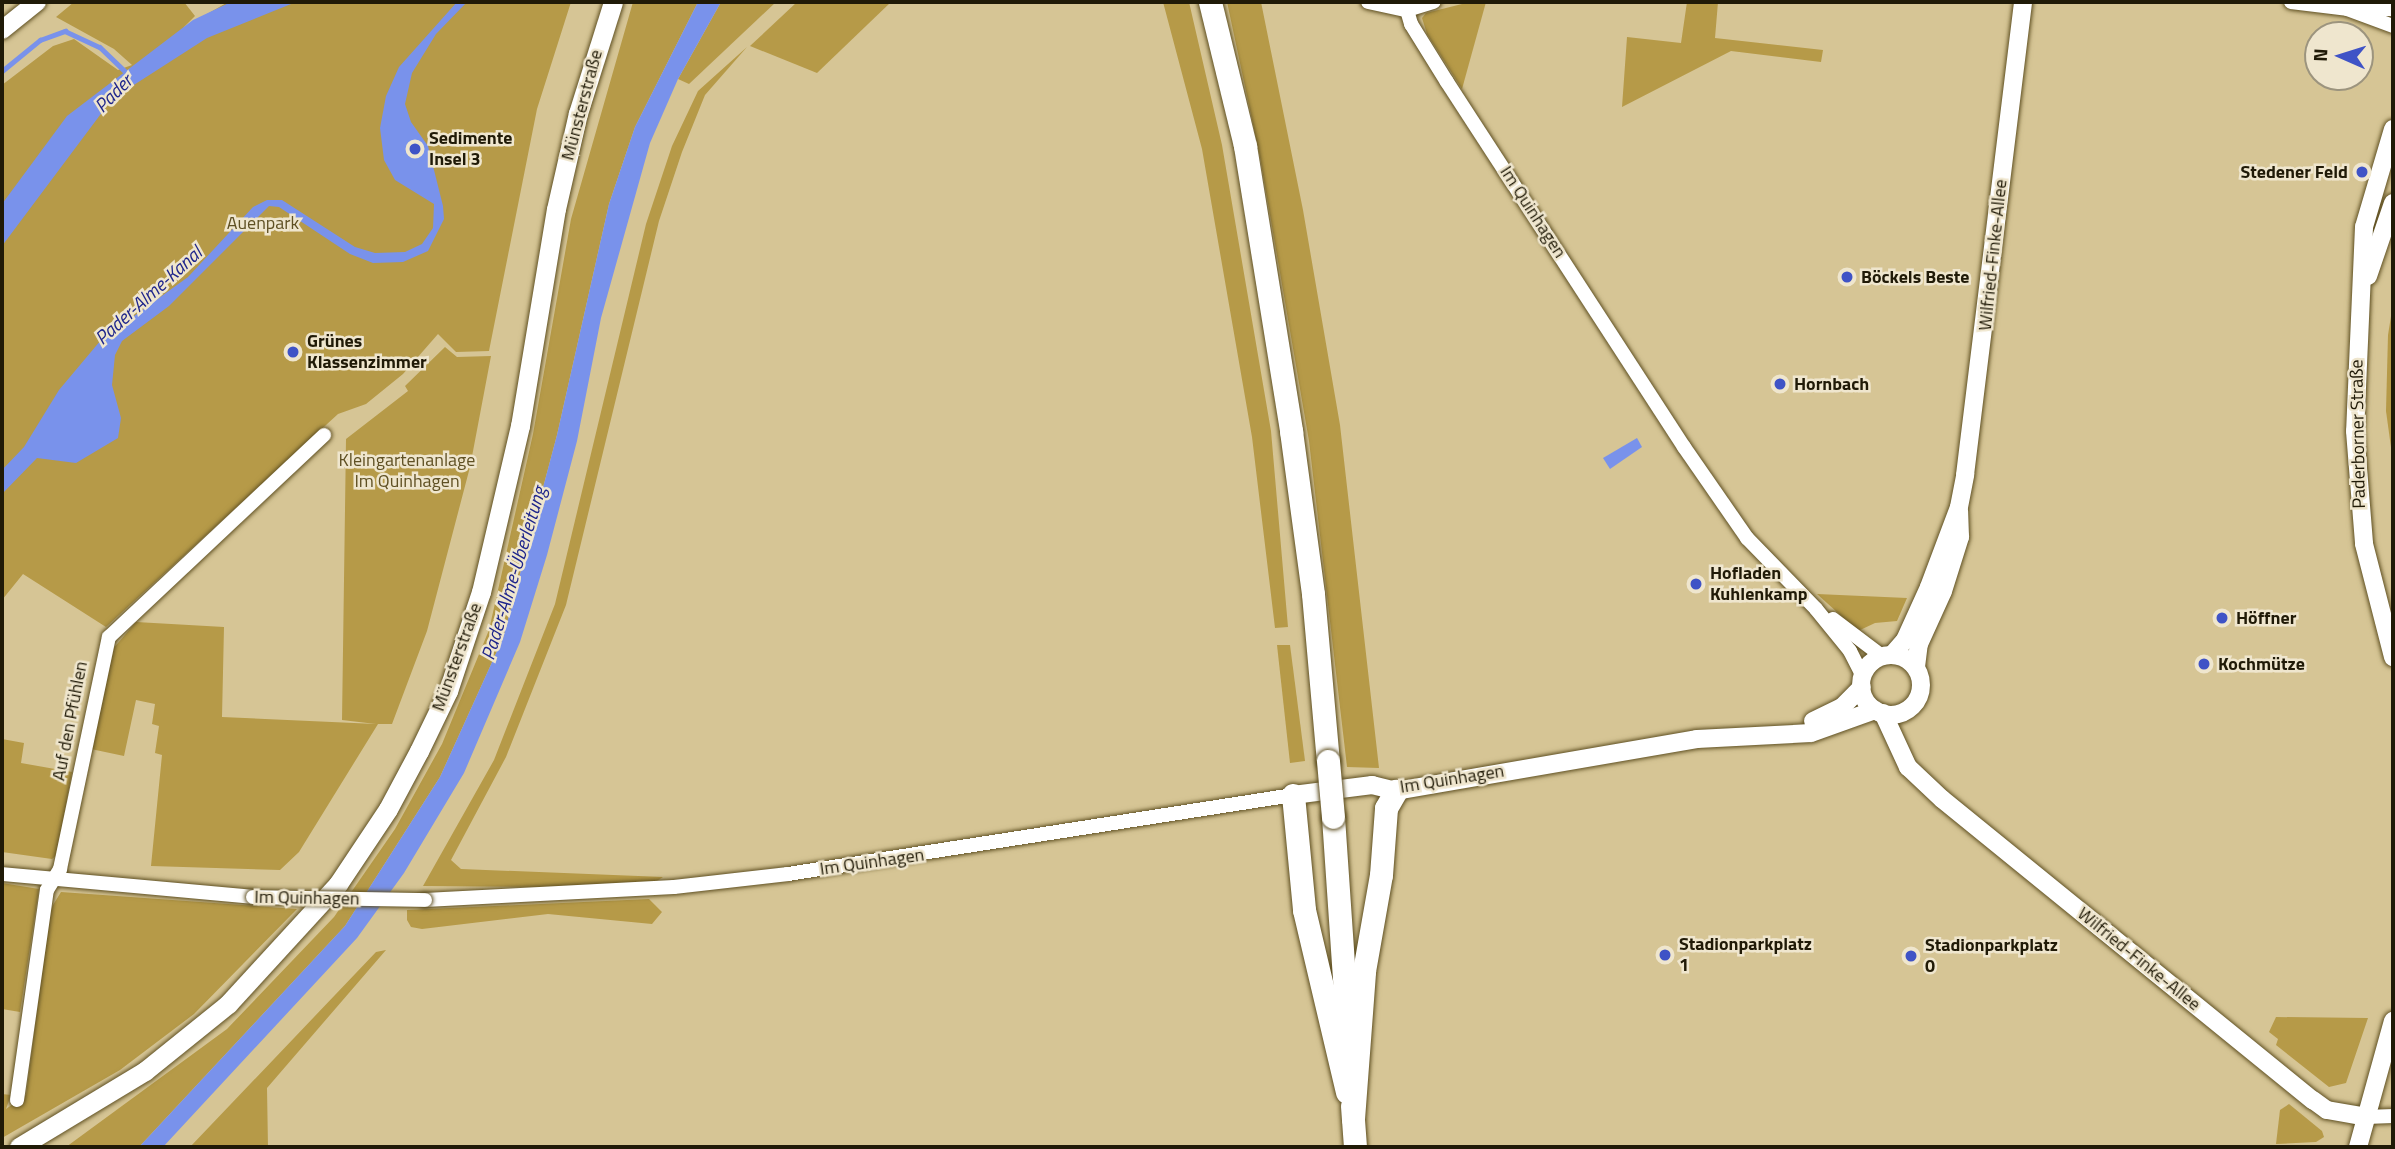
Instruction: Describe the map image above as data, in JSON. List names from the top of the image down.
{
  "streets": {
    "main road": ["Münsterstraße"],
    "street": [
      "Im Quinhagen",
      "Wilfried-Finke-Allee",
      "Paderborner Straße",
      "Auf den Pfühlen"
    ]
  },
  "crossings": [
    ["Im Quinhagen", "Wilfried-Finke-Allee"],
    ["Im Quinhagen", "Auf den Pfühlen"]
  ],
  "water": ["Pader", "Pader-Alme-Kanal", "Pader-Alme-Überleitung"],
  "parks": ["Auenpark", "Kleingartenanlage Im Quinhagen"],
  "places": [
    "Sedimente Insel 3",
    "Stedener Feld",
    "Böckels Beste",
    "Grünes Klassenzimmer",
    "Hornbach",
    "Hofladen Kuhlenkamp",
    "Höffner",
    "Kochmütze",
    "Stadionparkplatz 1",
    "Stadionparkplatz 0"
  ],
  "north": "left"
}
